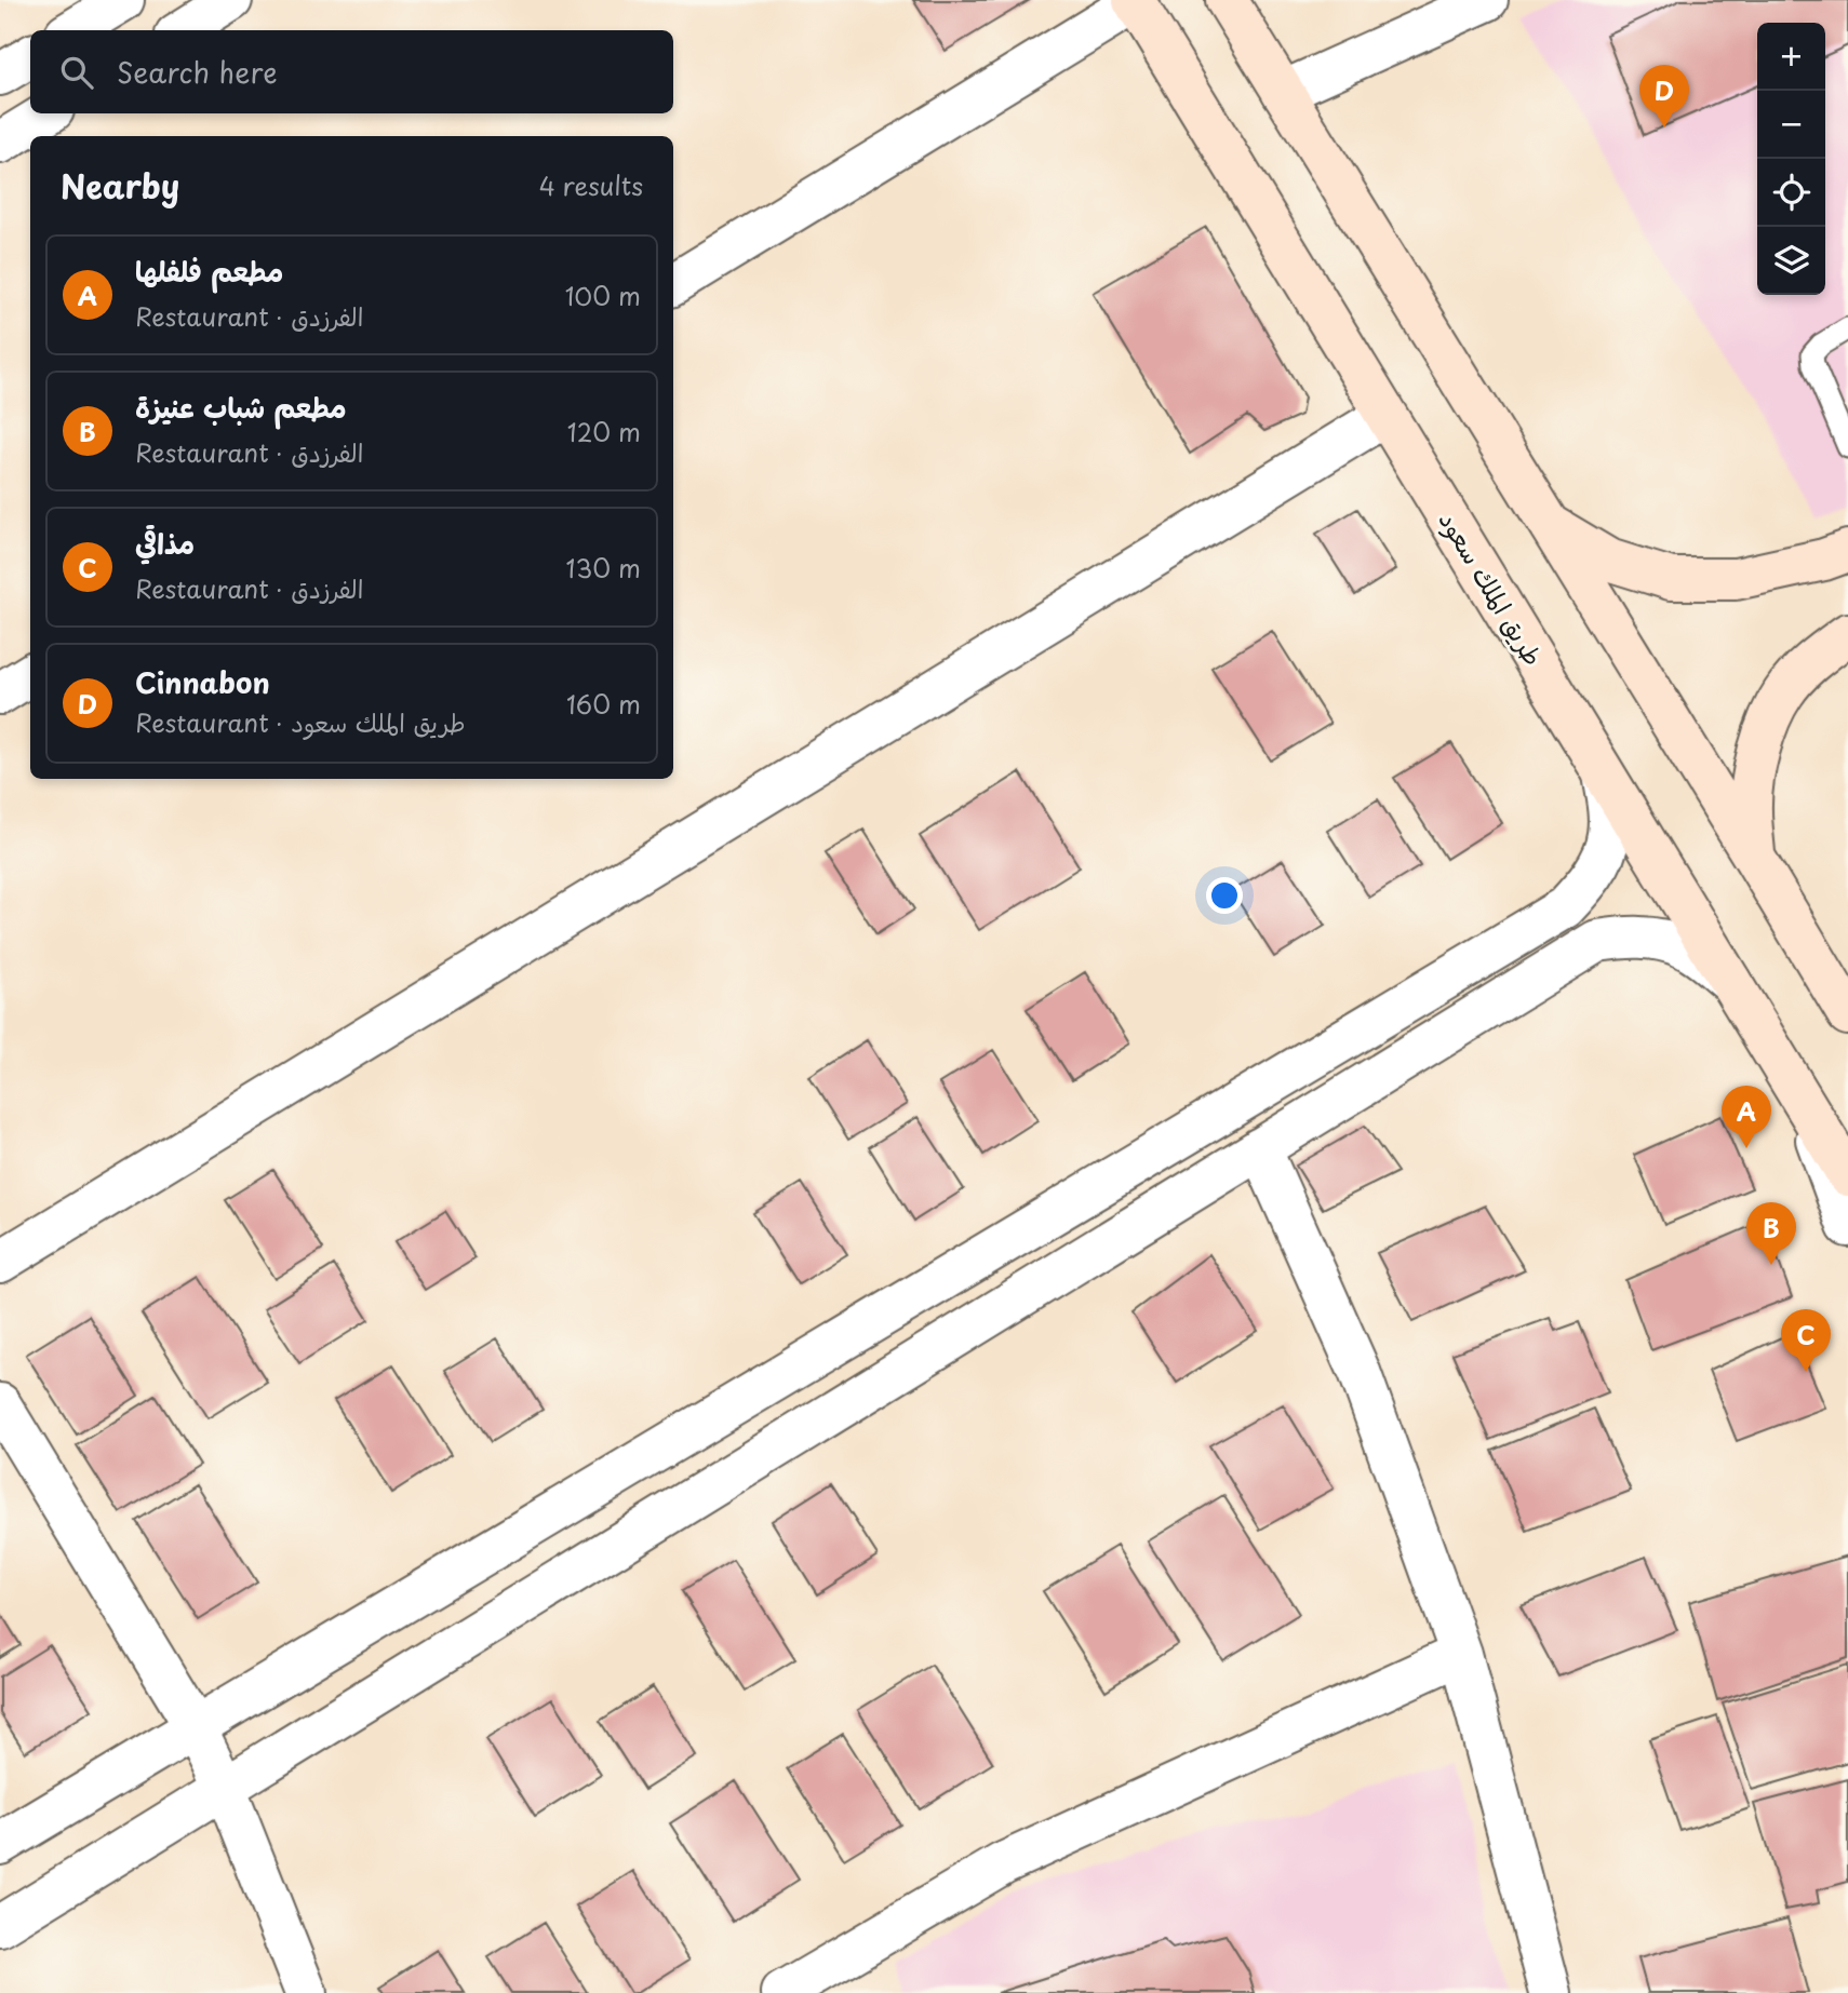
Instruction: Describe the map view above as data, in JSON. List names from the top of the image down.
{
  "streets": {
    "street": ["طريق الملك سعود"]
  },
  "page": {
    "map_buttons": ["+", "−"],
    "search": "Search here",
    "pins": [
      "D",
      "A",
      "B",
      "C"
    ],
    "heading": ["Nearby", "4 results"],
    "list": [
      {
        "mark": "A",
        "name": "مطعم فلفلها",
        "note": "Restaurant · الفرزدق",
        "value": "100 m"
      },
      {
        "mark": "B",
        "name": "مطعم شباب عنيزة",
        "note": "Restaurant · الفرزدق",
        "value": "120 m"
      },
      {
        "mark": "C",
        "name": "مذاقي",
        "note": "Restaurant · الفرزدق",
        "value": "130 m"
      },
      {
        "mark": "D",
        "name": "Cinnabon",
        "note": "Restaurant · طريق الملك سعود",
        "value": "160 m"
      }
    ]
  }
}
